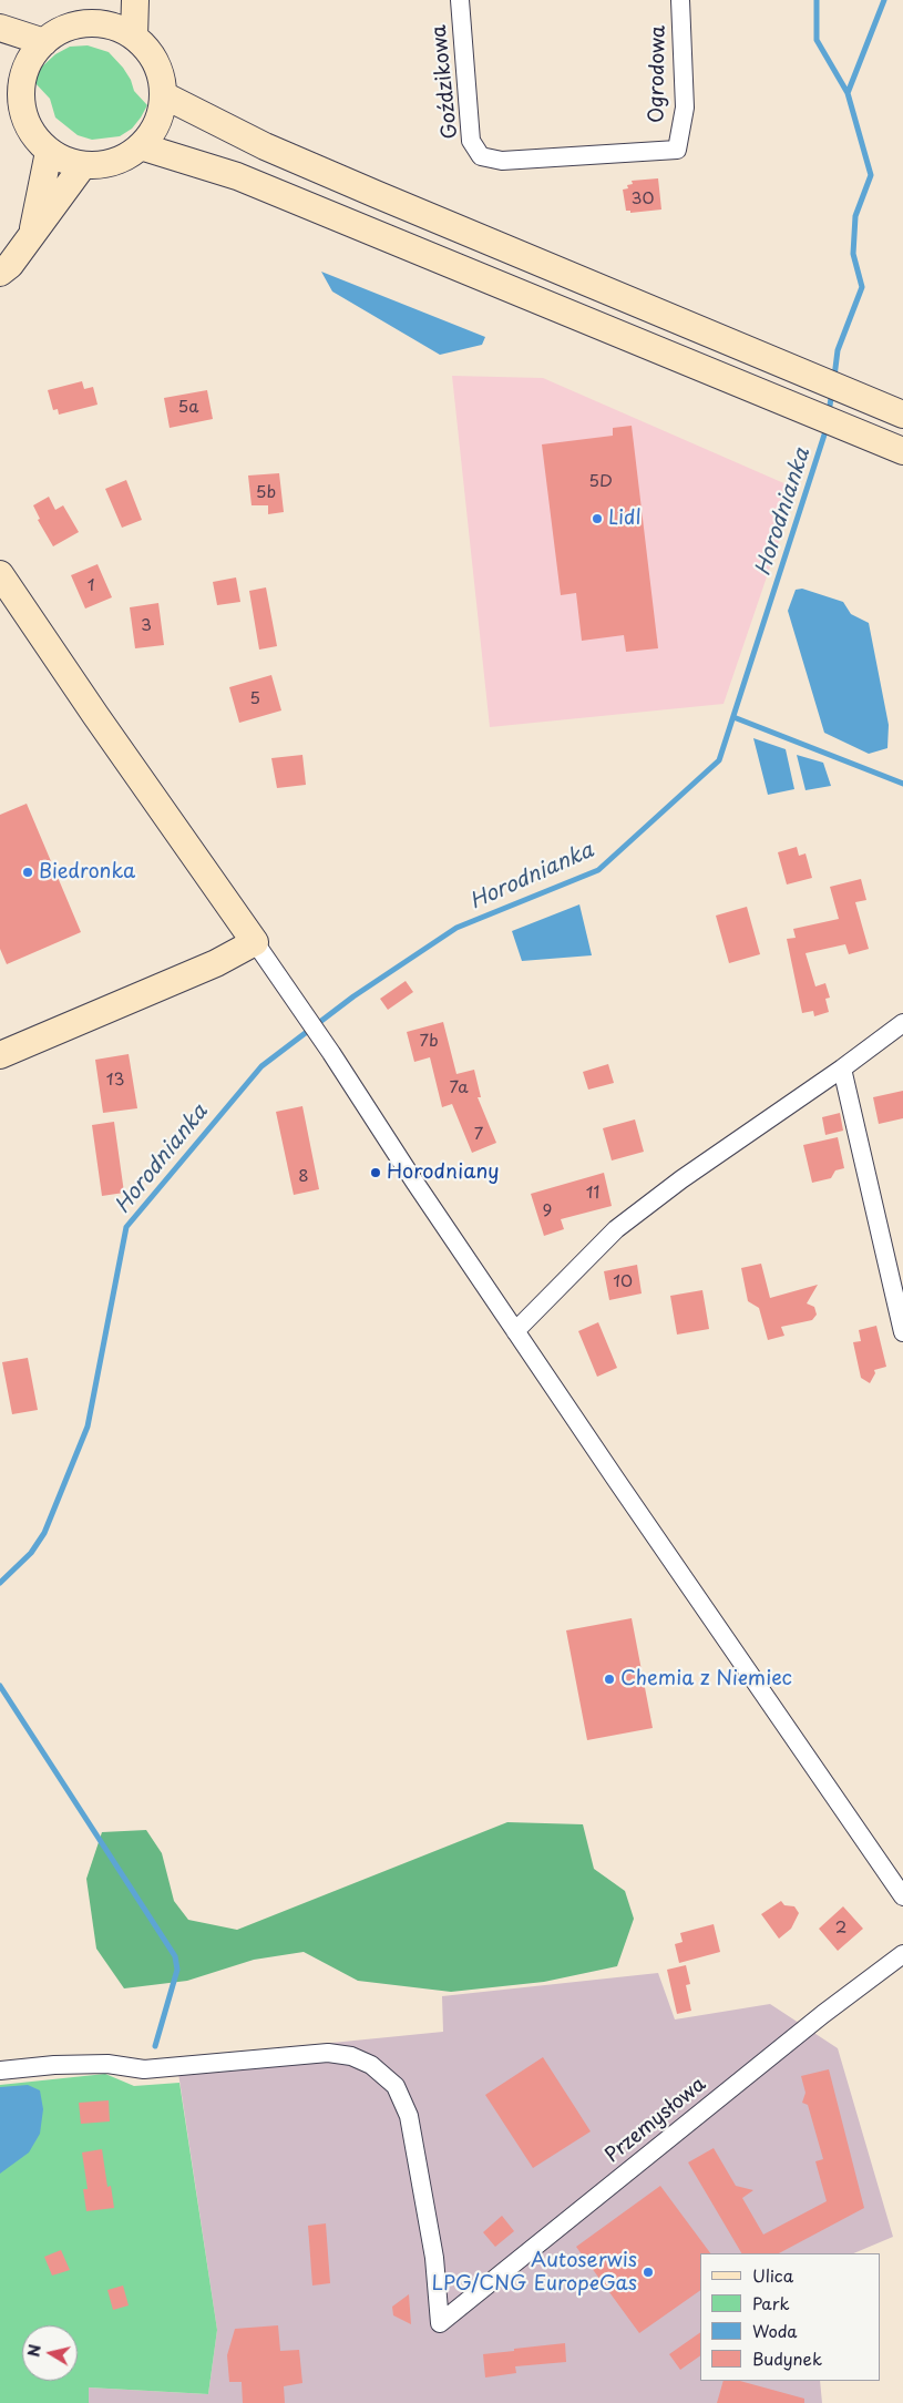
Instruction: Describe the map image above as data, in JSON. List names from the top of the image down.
{
  "streets": {
    "street": ["Ogrodowa", "Goździkowa", "Przemysłowa"]
  },
  "crossings": [
    ["Ogrodowa", "Goździkowa"]
  ],
  "water": ["Horodnianka"],
  "places": [
    "Lidl",
    "Biedronka",
    "Horodniany",
    "Chemia z Niemiec",
    "Autoserwis LPG/CNG EuropeGas"
  ],
  "house_numbers": [
    "30",
    "5a",
    "5D",
    "5b",
    "1",
    "3",
    "5",
    "7b",
    "13",
    "7a",
    "7",
    "8",
    "11",
    "9",
    "10",
    "2"
  ],
  "legend": [
    "Ulica",
    "Park",
    "Woda",
    "Budynek"
  ],
  "north": "left"
}
